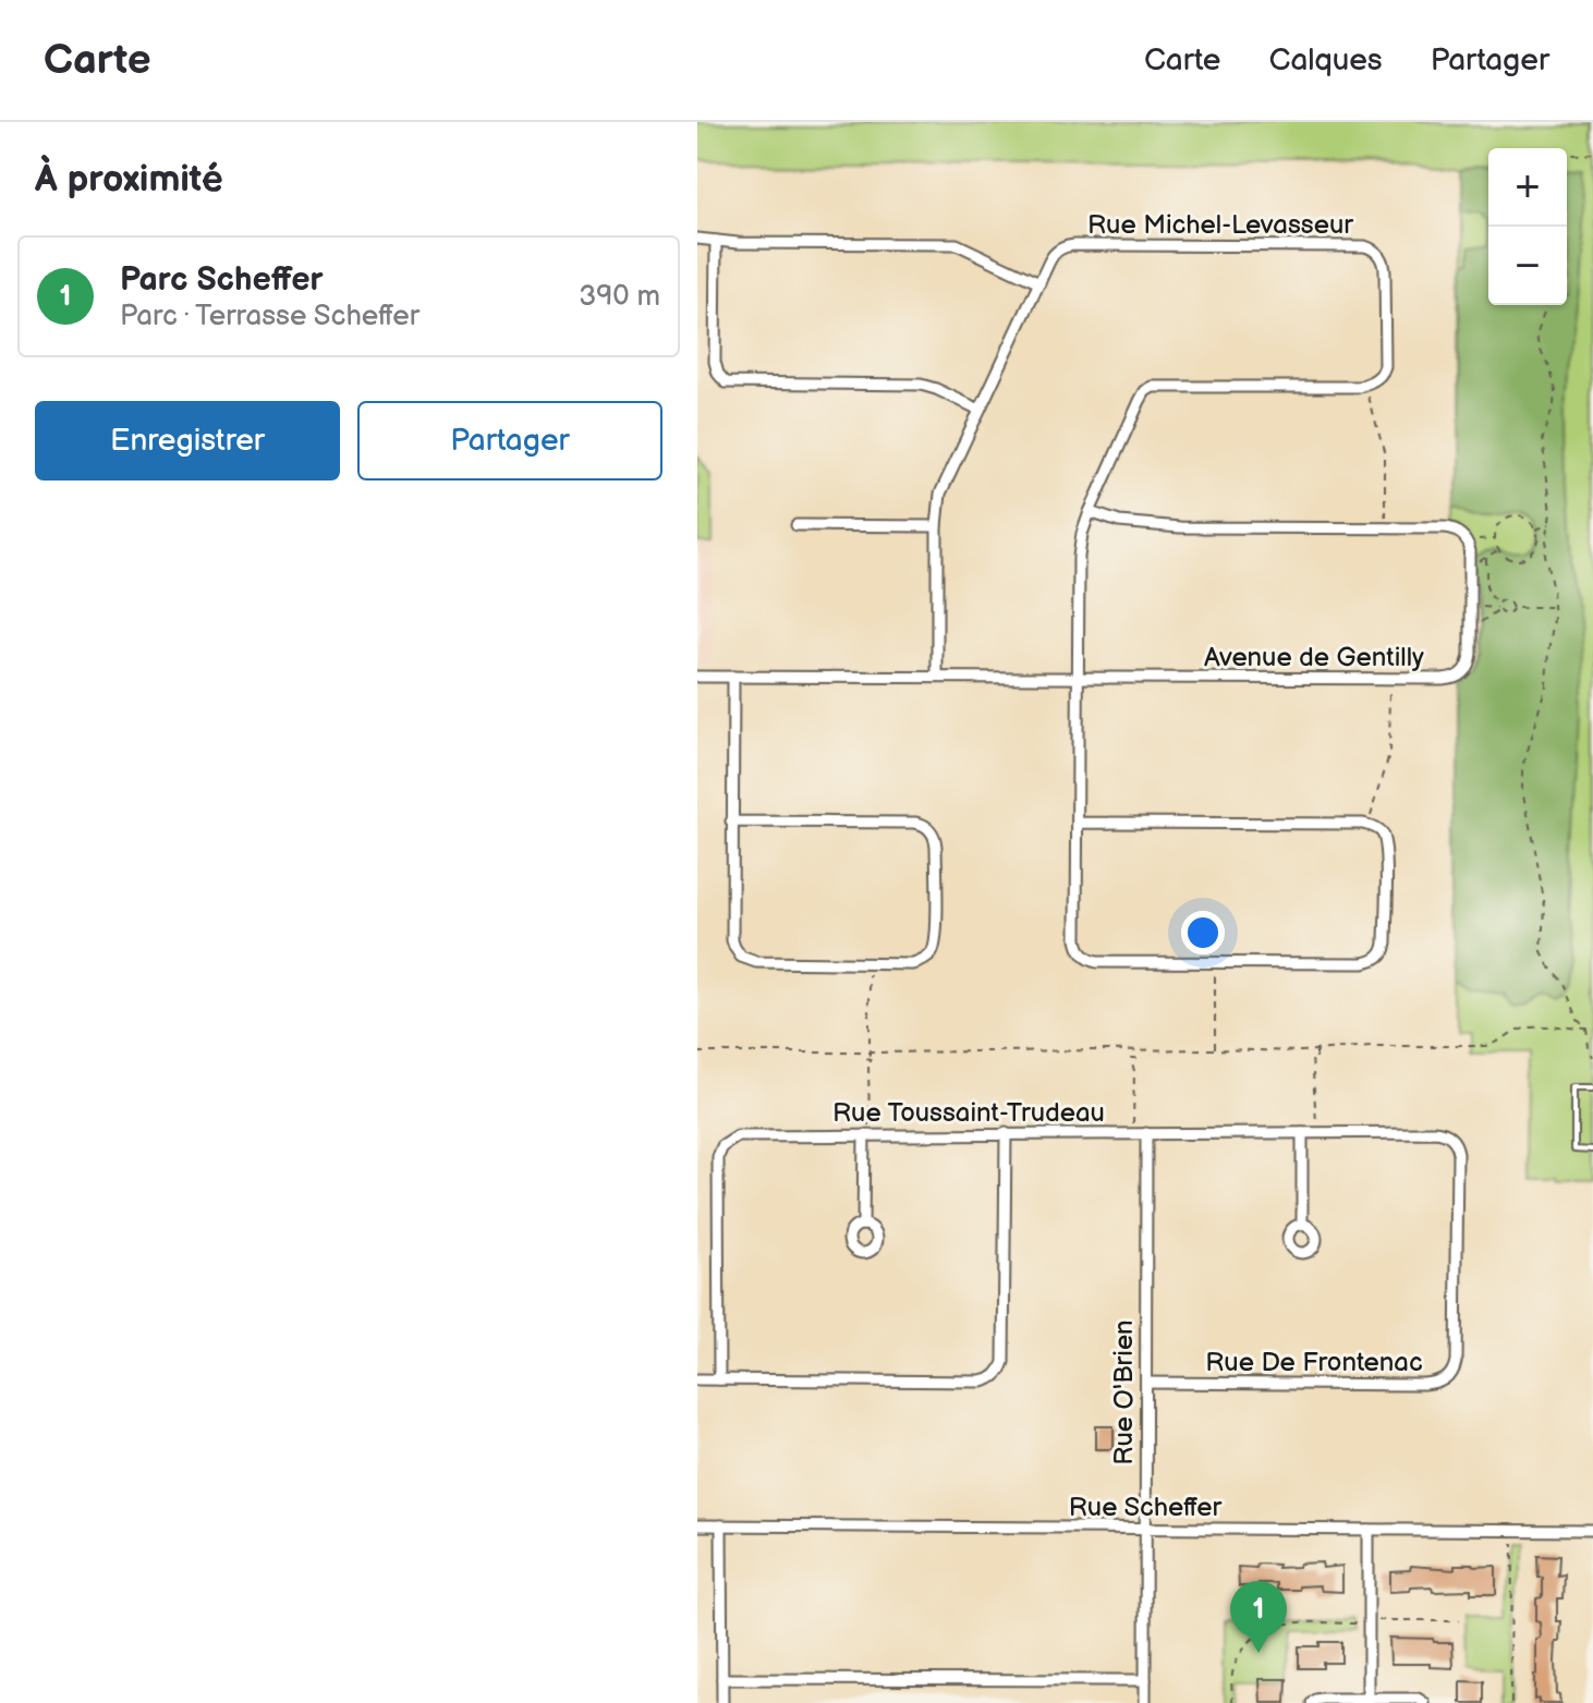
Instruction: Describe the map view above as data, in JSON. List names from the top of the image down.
{
  "streets": {
    "street": [
      "Rue Michel-Levasseur",
      "Avenue de Gentilly",
      "Rue Toussaint-Trudeau",
      "Rue De Frontenac",
      "Rue O'Brien",
      "Rue Scheffer"
    ]
  },
  "crossings": [
    ["Rue Michel-Levasseur", "Avenue de Gentilly"],
    ["Rue Toussaint-Trudeau", "Rue De Frontenac"],
    ["Rue Toussaint-Trudeau", "Rue O'Brien"],
    ["Rue De Frontenac", "Rue O'Brien"],
    ["Rue O'Brien", "Rue Scheffer"]
  ],
  "page": {
    "header": "Carte",
    "nav": ["Carte", "Calques", "Partager"],
    "heading": "À proximité",
    "map_buttons": ["+", "−"],
    "list": [
      {
        "mark": "1",
        "name": "Parc Scheffer",
        "note": "Parc · Terrasse Scheffer",
        "value": "390 m"
      }
    ],
    "buttons": ["Enregistrer", "Partager"],
    "pins": "1"
  }
}
